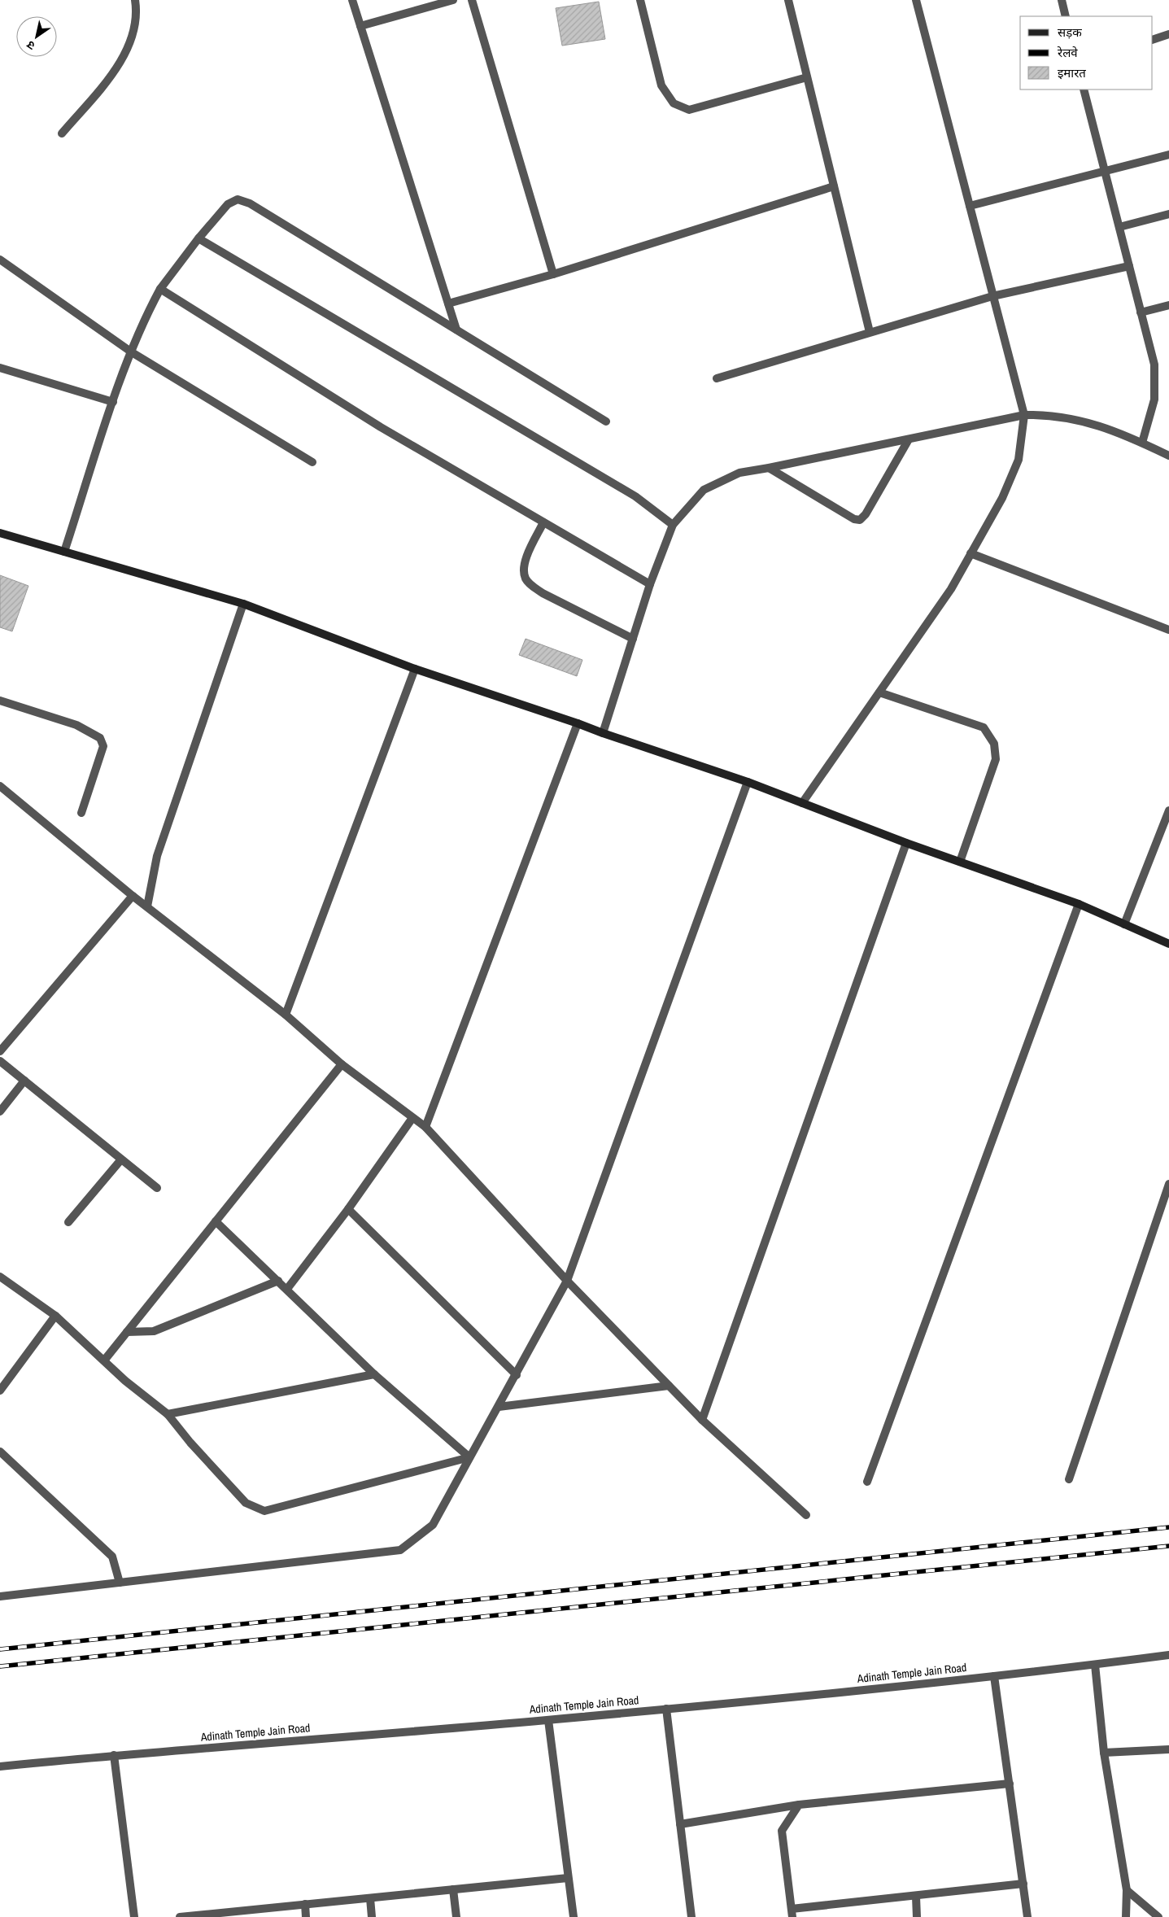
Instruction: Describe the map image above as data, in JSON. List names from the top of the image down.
{
  "streets": {
    "street": ["Adinath Temple Jain Road"]
  },
  "legend": ["सड़क", "रेलवे", "इमारत"],
  "north": "bottom left"
}
